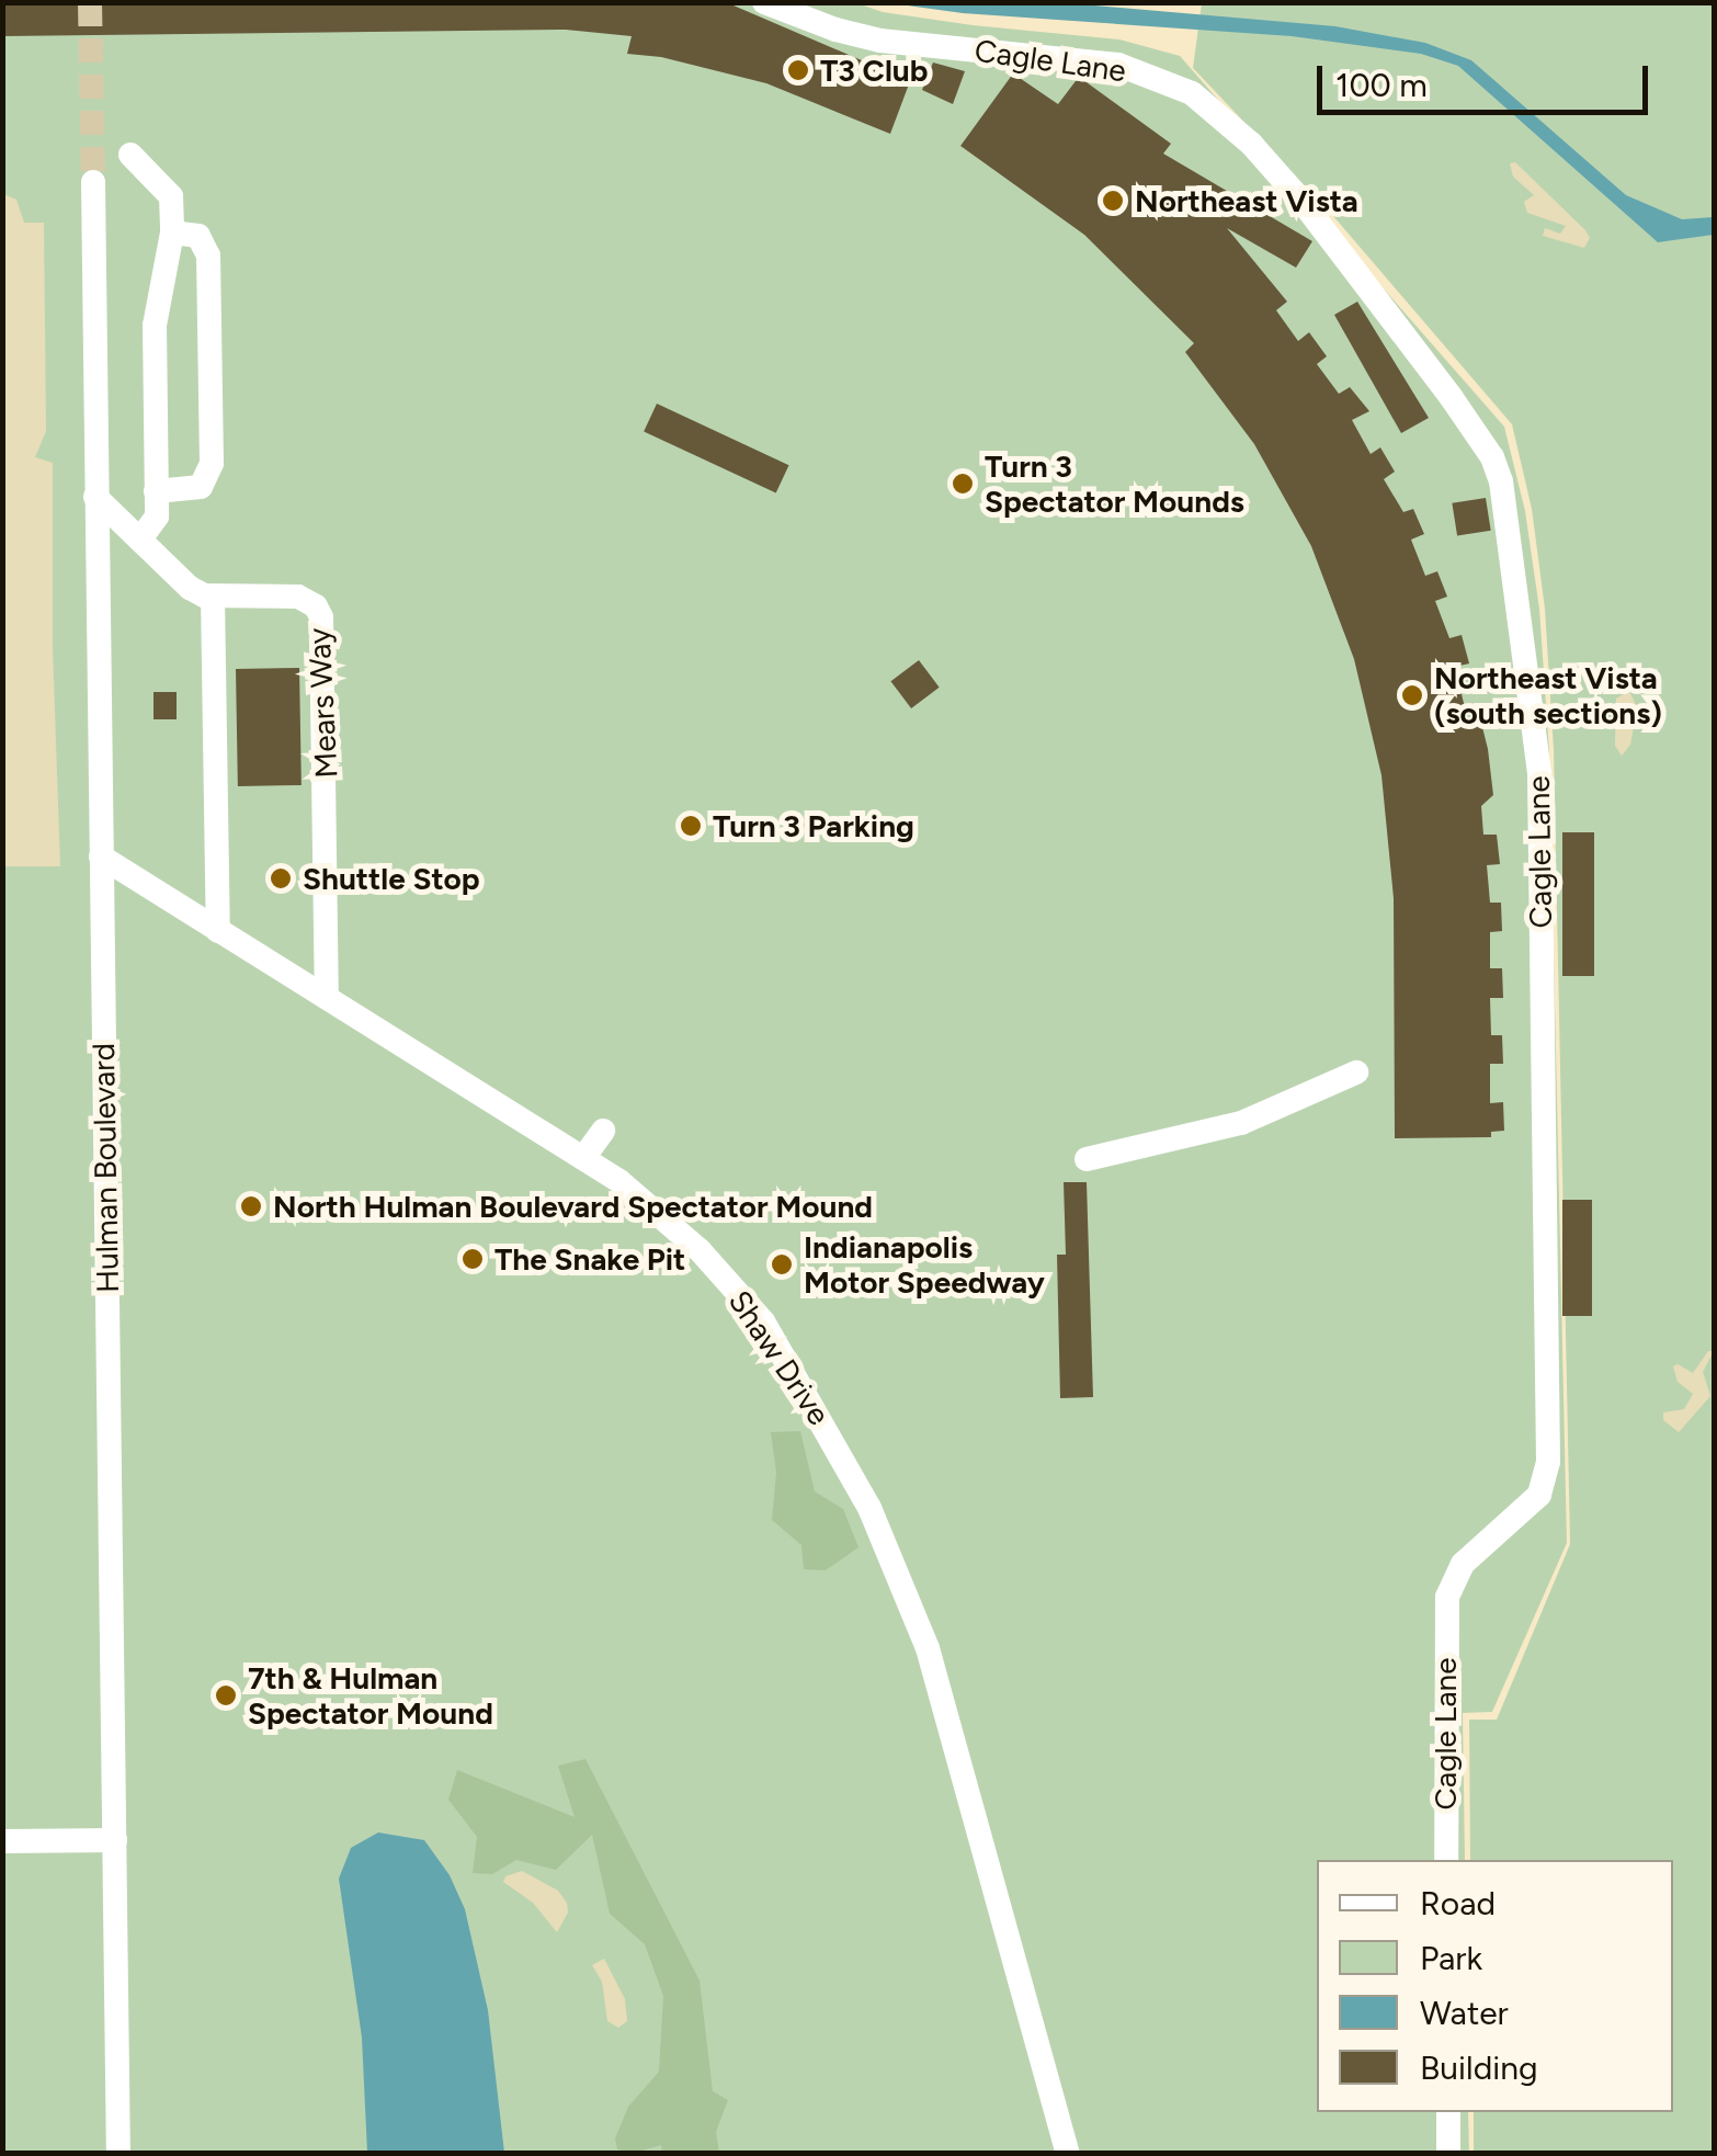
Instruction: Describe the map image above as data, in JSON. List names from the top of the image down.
{
  "streets": {
    "street": [
      "Cagle Lane",
      "Mears Way",
      "Hulman Boulevard",
      "Shaw Drive"
    ]
  },
  "crossings": [
    ["Mears Way", "Shaw Drive"],
    ["Hulman Boulevard", "Shaw Drive"]
  ],
  "places": [
    "T3 Club",
    "Northeast Vista",
    "Turn 3 Spectator Mounds",
    "Northeast Vista (south sections)",
    "Turn 3 Parking",
    "Shuttle Stop",
    "North Hulman Boulevard Spectator Mound",
    "The Snake Pit",
    "Indianapolis Motor Speedway",
    "7th & Hulman Spectator Mound"
  ],
  "legend": [
    "Road",
    "Park",
    "Water",
    "Building"
  ],
  "scale_bar": "100 m"
}
